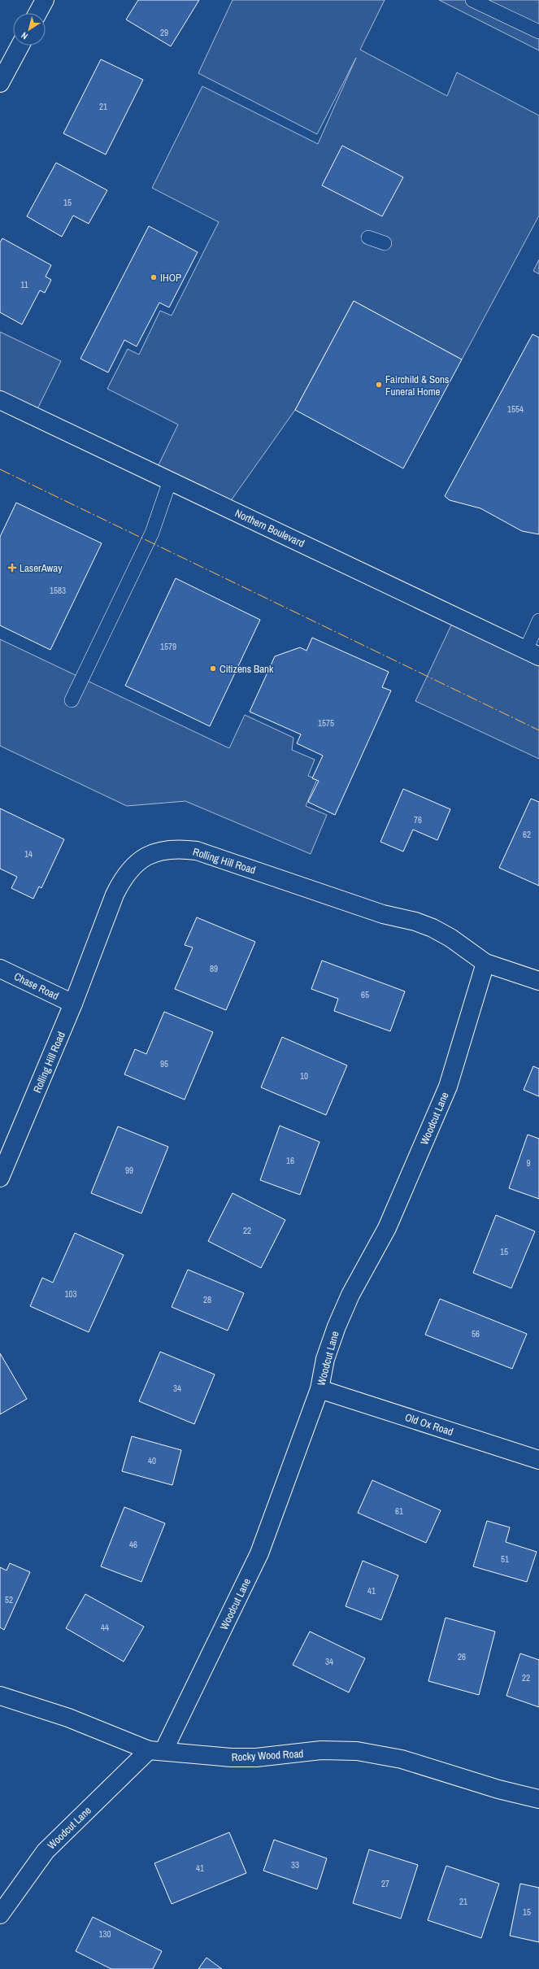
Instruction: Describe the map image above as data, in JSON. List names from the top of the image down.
{
  "streets": {
    "street": [
      "Northern Boulevard",
      "Rolling Hill Road",
      "Chase Road",
      "Woodcut Lane",
      "Old Ox Road",
      "Rocky Wood Road"
    ]
  },
  "crossings": [
    ["Rolling Hill Road", "Chase Road"],
    ["Rolling Hill Road", "Woodcut Lane"],
    ["Woodcut Lane", "Old Ox Road"],
    ["Woodcut Lane", "Rocky Wood Road"]
  ],
  "places": {
    "other": ["IHOP", "Fairchild & Sons Funeral Home", "Citizens Bank"],
    "health": ["LaserAway"]
  },
  "house_numbers": [
    "29",
    "21",
    "15",
    "11",
    "1554",
    "1583",
    "1579",
    "1575",
    "76",
    "62",
    "14",
    "89",
    "65",
    "95",
    "10",
    "16",
    "9",
    "99",
    "22",
    "15",
    "103",
    "28",
    "56",
    "34",
    "40",
    "61",
    "46",
    "51",
    "41",
    "52",
    "44",
    "26",
    "34",
    "22",
    "33",
    "41",
    "27",
    "21",
    "15",
    "130"
  ],
  "north": "bottom left"
}
